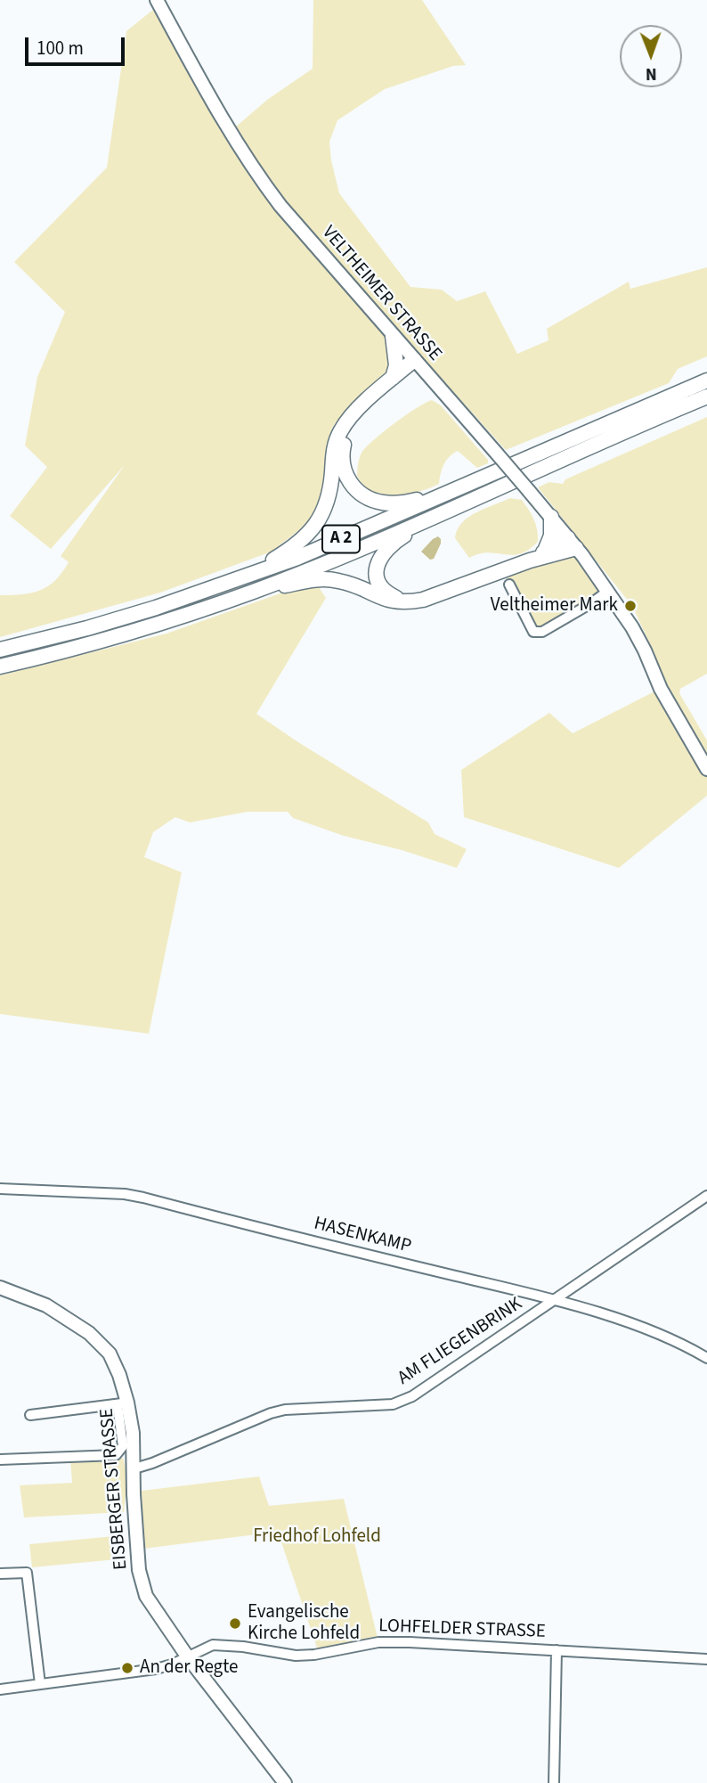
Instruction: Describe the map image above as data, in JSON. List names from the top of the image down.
{
  "streets": {
    "highway": ["A 2"],
    "main road": ["VELTHEIMER STRASSE", "EISBERGER STRASSE"],
    "street": ["HASENKAMP", "AM FLIEGENBRINK", "LOHFELDER STRASSE"]
  },
  "crossings": [
    ["HASENKAMP", "AM FLIEGENBRINK"],
    ["AM FLIEGENBRINK", "EISBERGER STRASSE"],
    ["EISBERGER STRASSE", "LOHFELDER STRASSE"]
  ],
  "parks": ["Friedhof Lohfeld"],
  "places": ["Veltheimer Mark", "Evangelische Kirche Lohfeld", "An der Regte"],
  "scale_bar": "100 m",
  "north": "bottom"
}
